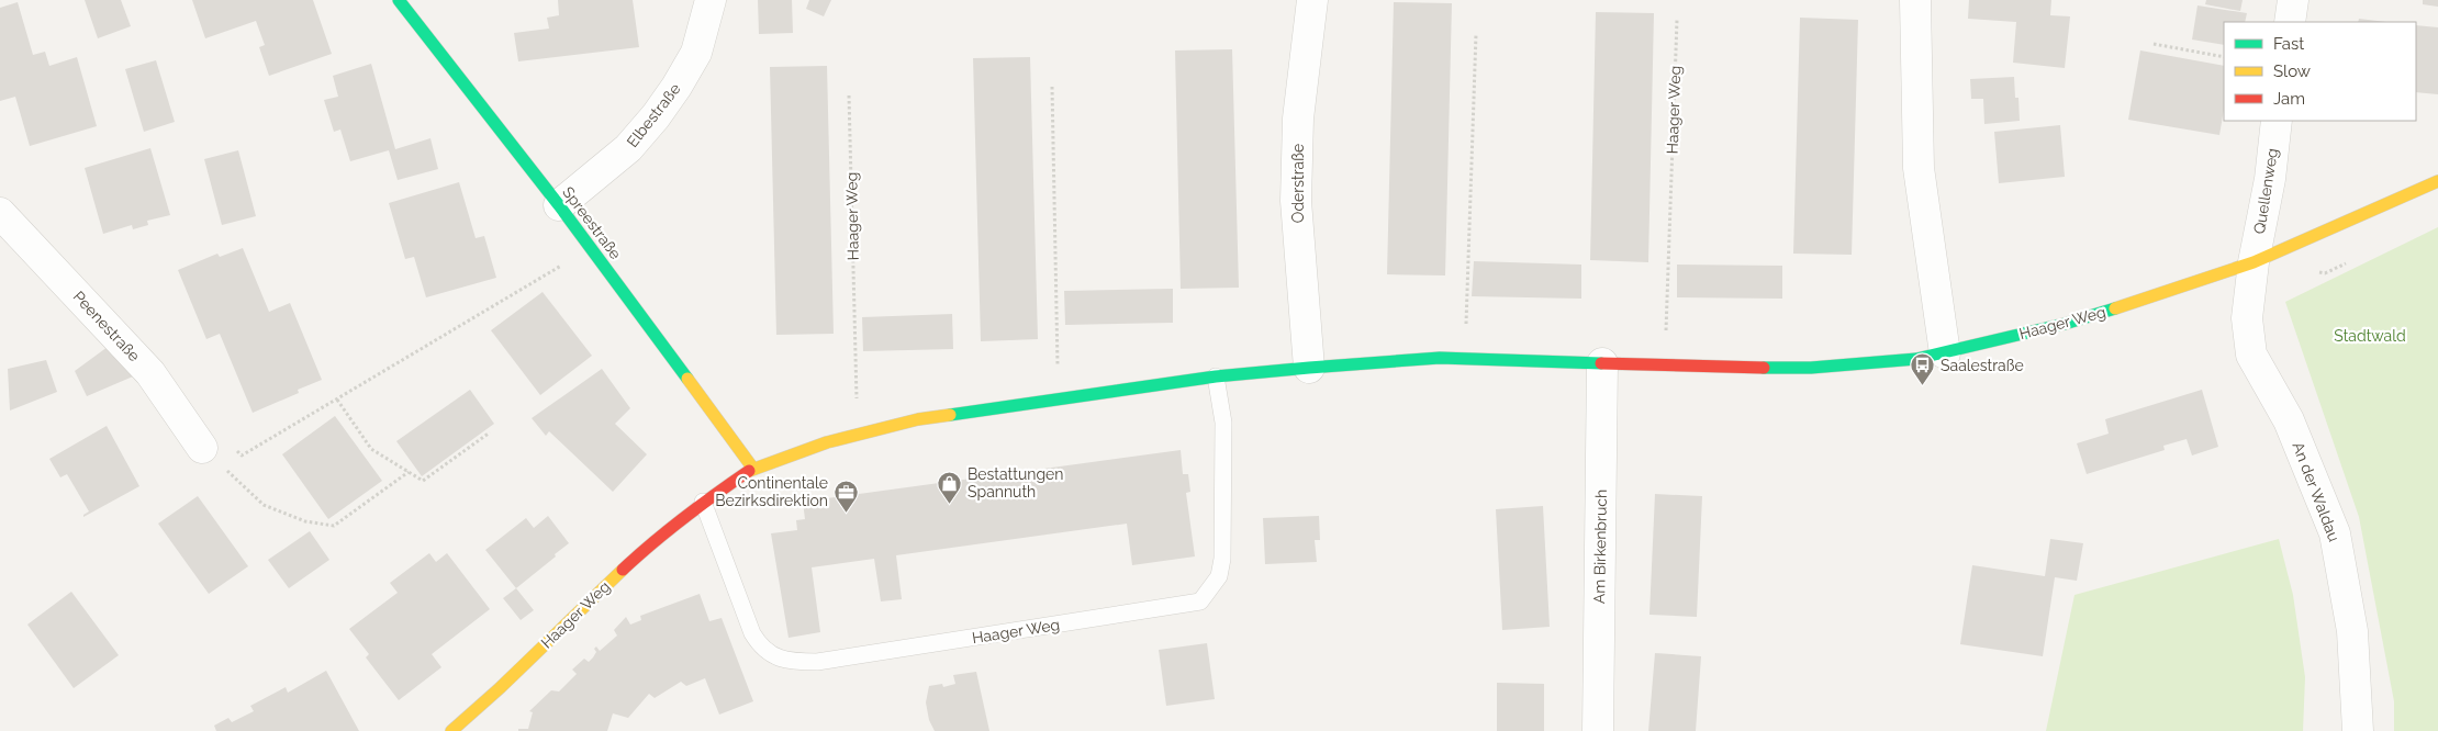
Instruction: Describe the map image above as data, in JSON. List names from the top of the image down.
{
  "streets": {
    "street": [
      "Haager Weg",
      "Elbestraße",
      "Oderstraße",
      "Quellenweg",
      "Spreestraße",
      "Peenestraße",
      "An der Waldau",
      "Am Birkenbruch"
    ]
  },
  "crossings": [
    ["Haager Weg", "Oderstraße"],
    ["Haager Weg", "Quellenweg"],
    ["Haager Weg", "Spreestraße"],
    ["Haager Weg", "An der Waldau"],
    ["Haager Weg", "Am Birkenbruch"],
    ["Elbestraße", "Spreestraße"],
    ["Quellenweg", "An der Waldau"]
  ],
  "parks": ["Stadtwald"],
  "places": {
    "bus stop": ["Saalestraße"],
    "shop": ["Bestattungen Spannuth"],
    "office": ["Continentale Bezirksdirektion"]
  },
  "legend": ["Fast", "Slow", "Jam"]
}
